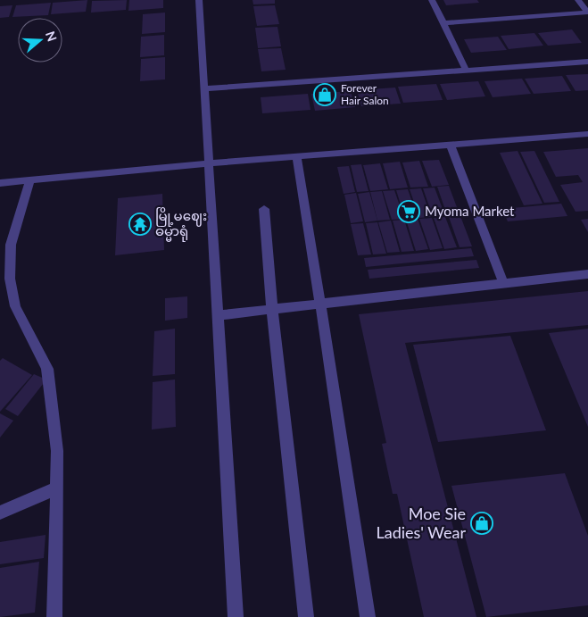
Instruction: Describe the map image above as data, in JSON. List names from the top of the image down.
{
  "places": {
    "shop": ["Forever Hair Salon", "Moe Sie Ladies' Wear"],
    "supermarket": ["Myoma Market"],
    "temple": ["မြို့မဈေး ဓမ္မာရုံ"]
  },
  "north": "right"
}
